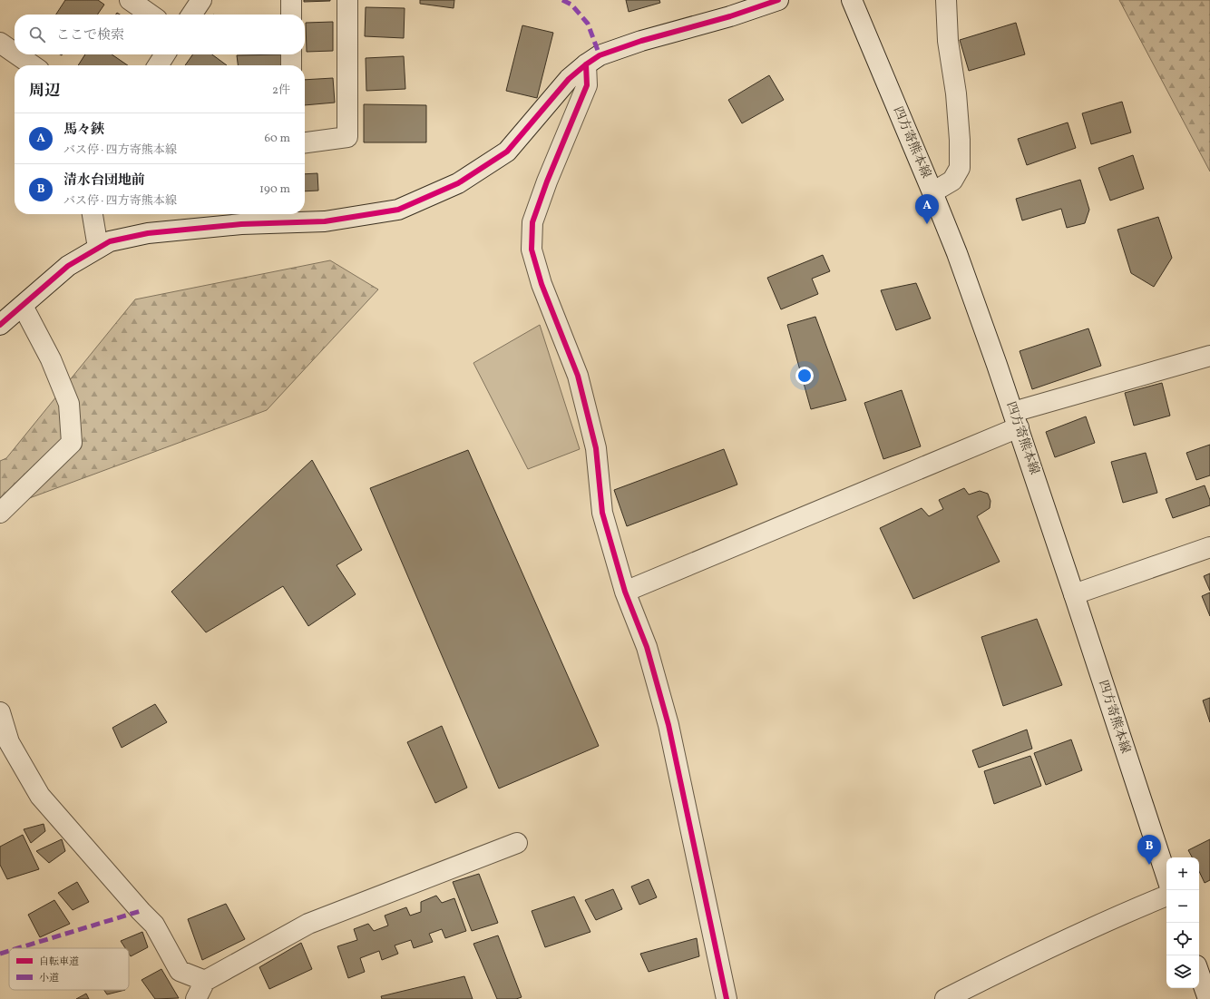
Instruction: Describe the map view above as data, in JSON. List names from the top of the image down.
{
  "streets": {
    "street": ["四方寄熊本線"]
  },
  "legend": ["自転車道", "小道"],
  "page": {
    "search": "ここで検索",
    "heading": ["周辺", "2件"],
    "list": [
      {
        "mark": "A",
        "name": "馬々鋏",
        "note": "バス停 · 四方寄熊本線",
        "value": "60 m"
      },
      {
        "mark": "B",
        "name": "清水台団地前",
        "note": "バス停 · 四方寄熊本線",
        "value": "190 m"
      }
    ],
    "pins": ["A", "B"],
    "map_buttons": ["+", "−"]
  }
}
